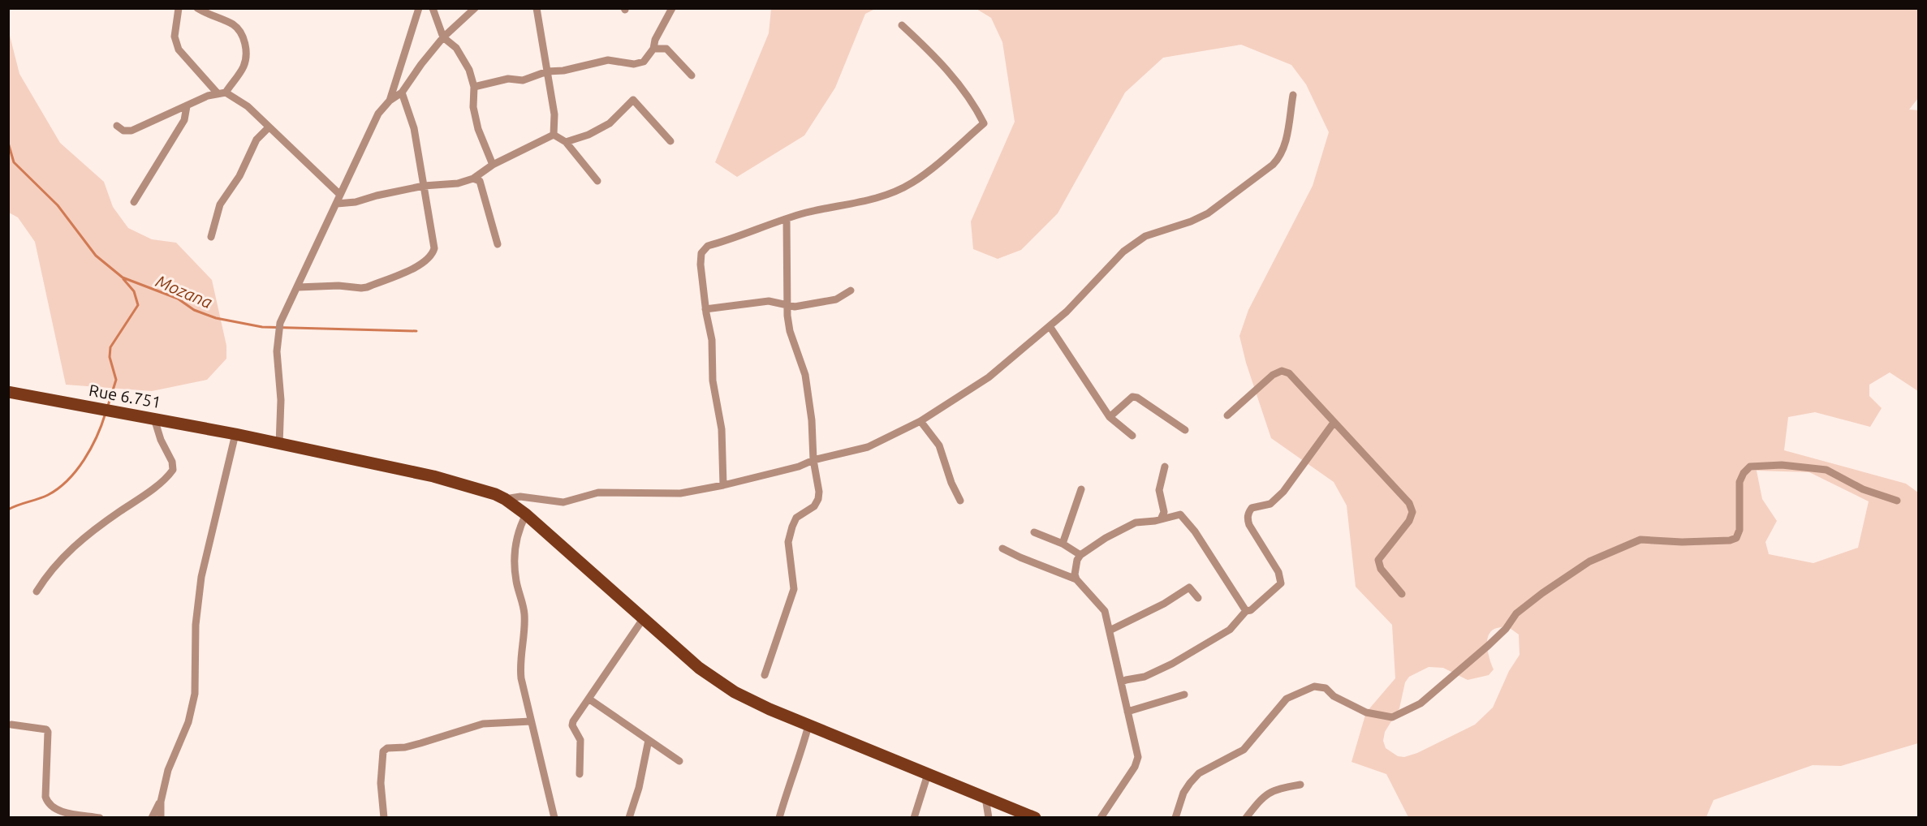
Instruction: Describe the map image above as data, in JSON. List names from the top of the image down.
{
  "streets": {
    "main road": ["Rue 6.751"]
  },
  "water": ["Mozana"]
}
